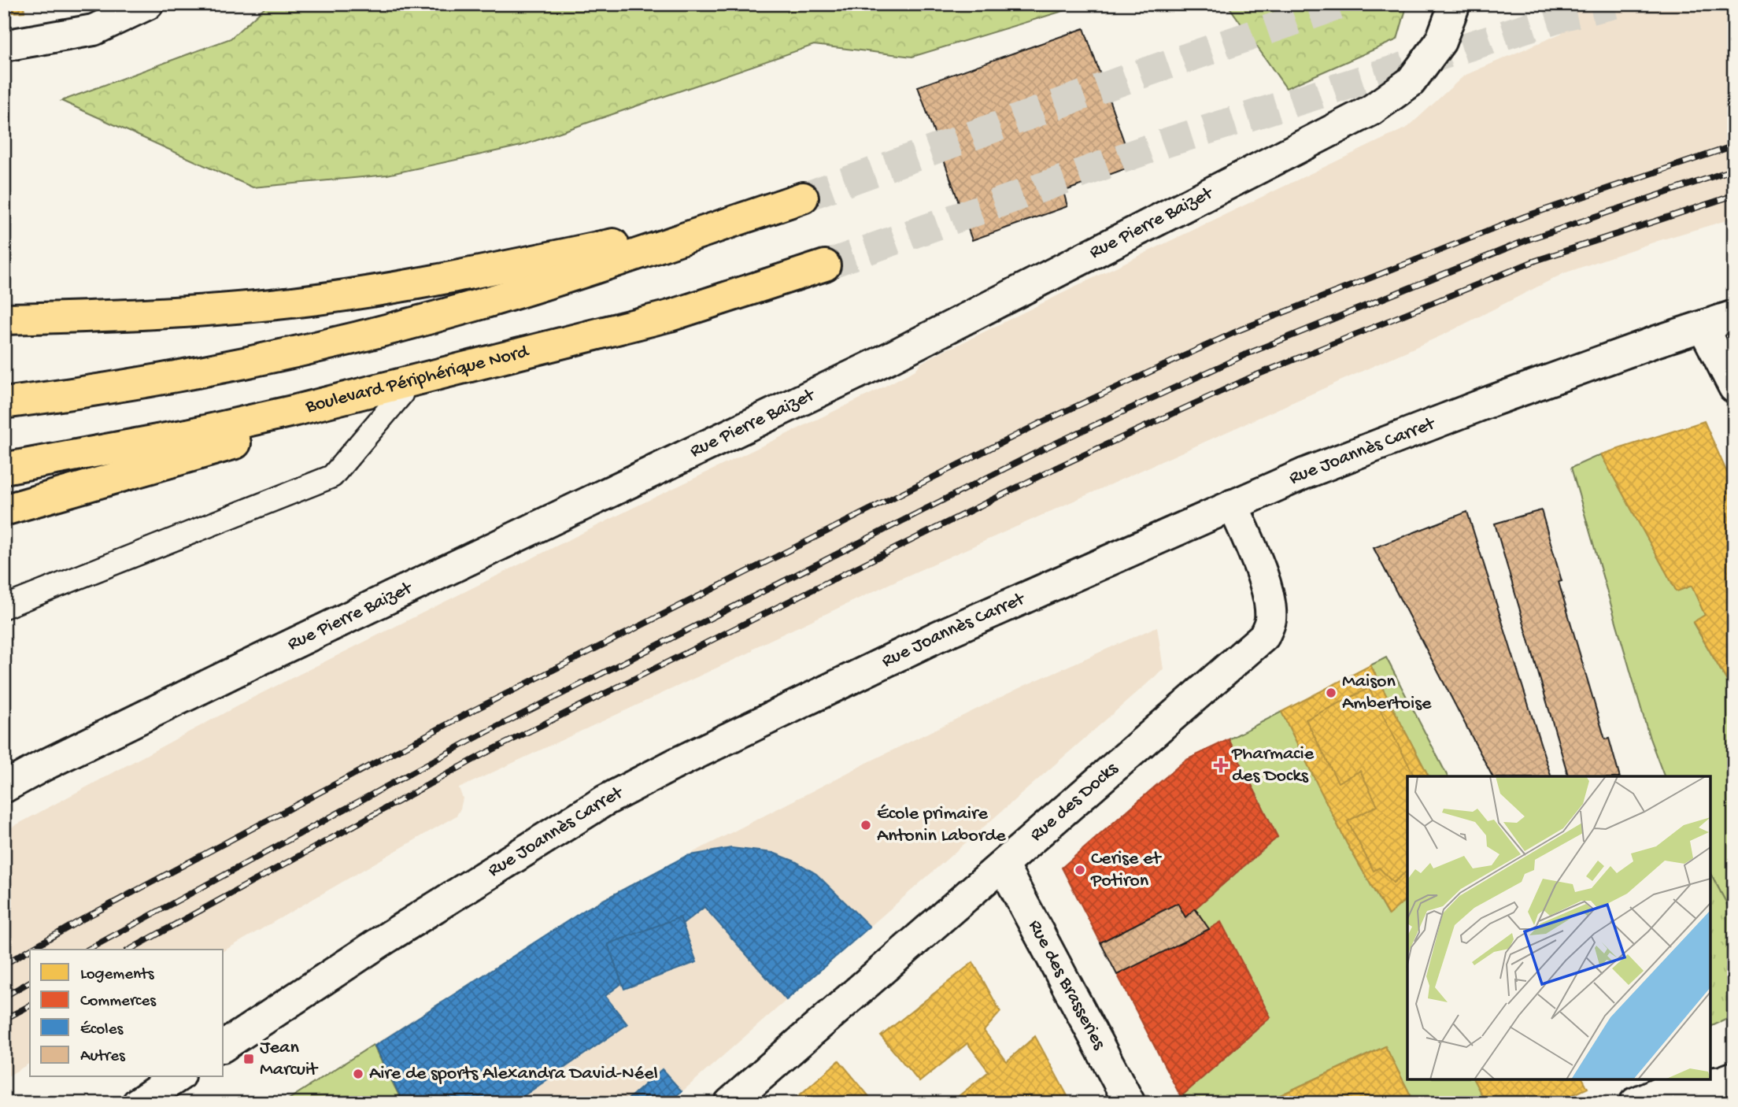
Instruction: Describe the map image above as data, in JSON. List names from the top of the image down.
{
  "streets": {
    "highway": ["Boulevard Périphérique Nord"],
    "street": [
      "Rue Pierre Baizet",
      "Rue Joannès Carret",
      "Rue des Docks",
      "Rue des Brasseries"
    ]
  },
  "crossings": [
    ["Rue Joannès Carret", "Rue des Docks"],
    ["Rue des Docks", "Rue des Brasseries"]
  ],
  "places": {
    "other": [
      "Maison Ambertoise",
      "École primaire Antonin Laborde",
      "Cerise et Potiron",
      "Aire de sports Alexandra David-Néel"
    ],
    "health": ["Pharmacie des Docks"],
    "transit": ["Jean Marcuit"]
  },
  "legend": [
    "Logements",
    "Commerces",
    "Écoles",
    "Autres"
  ]
}
